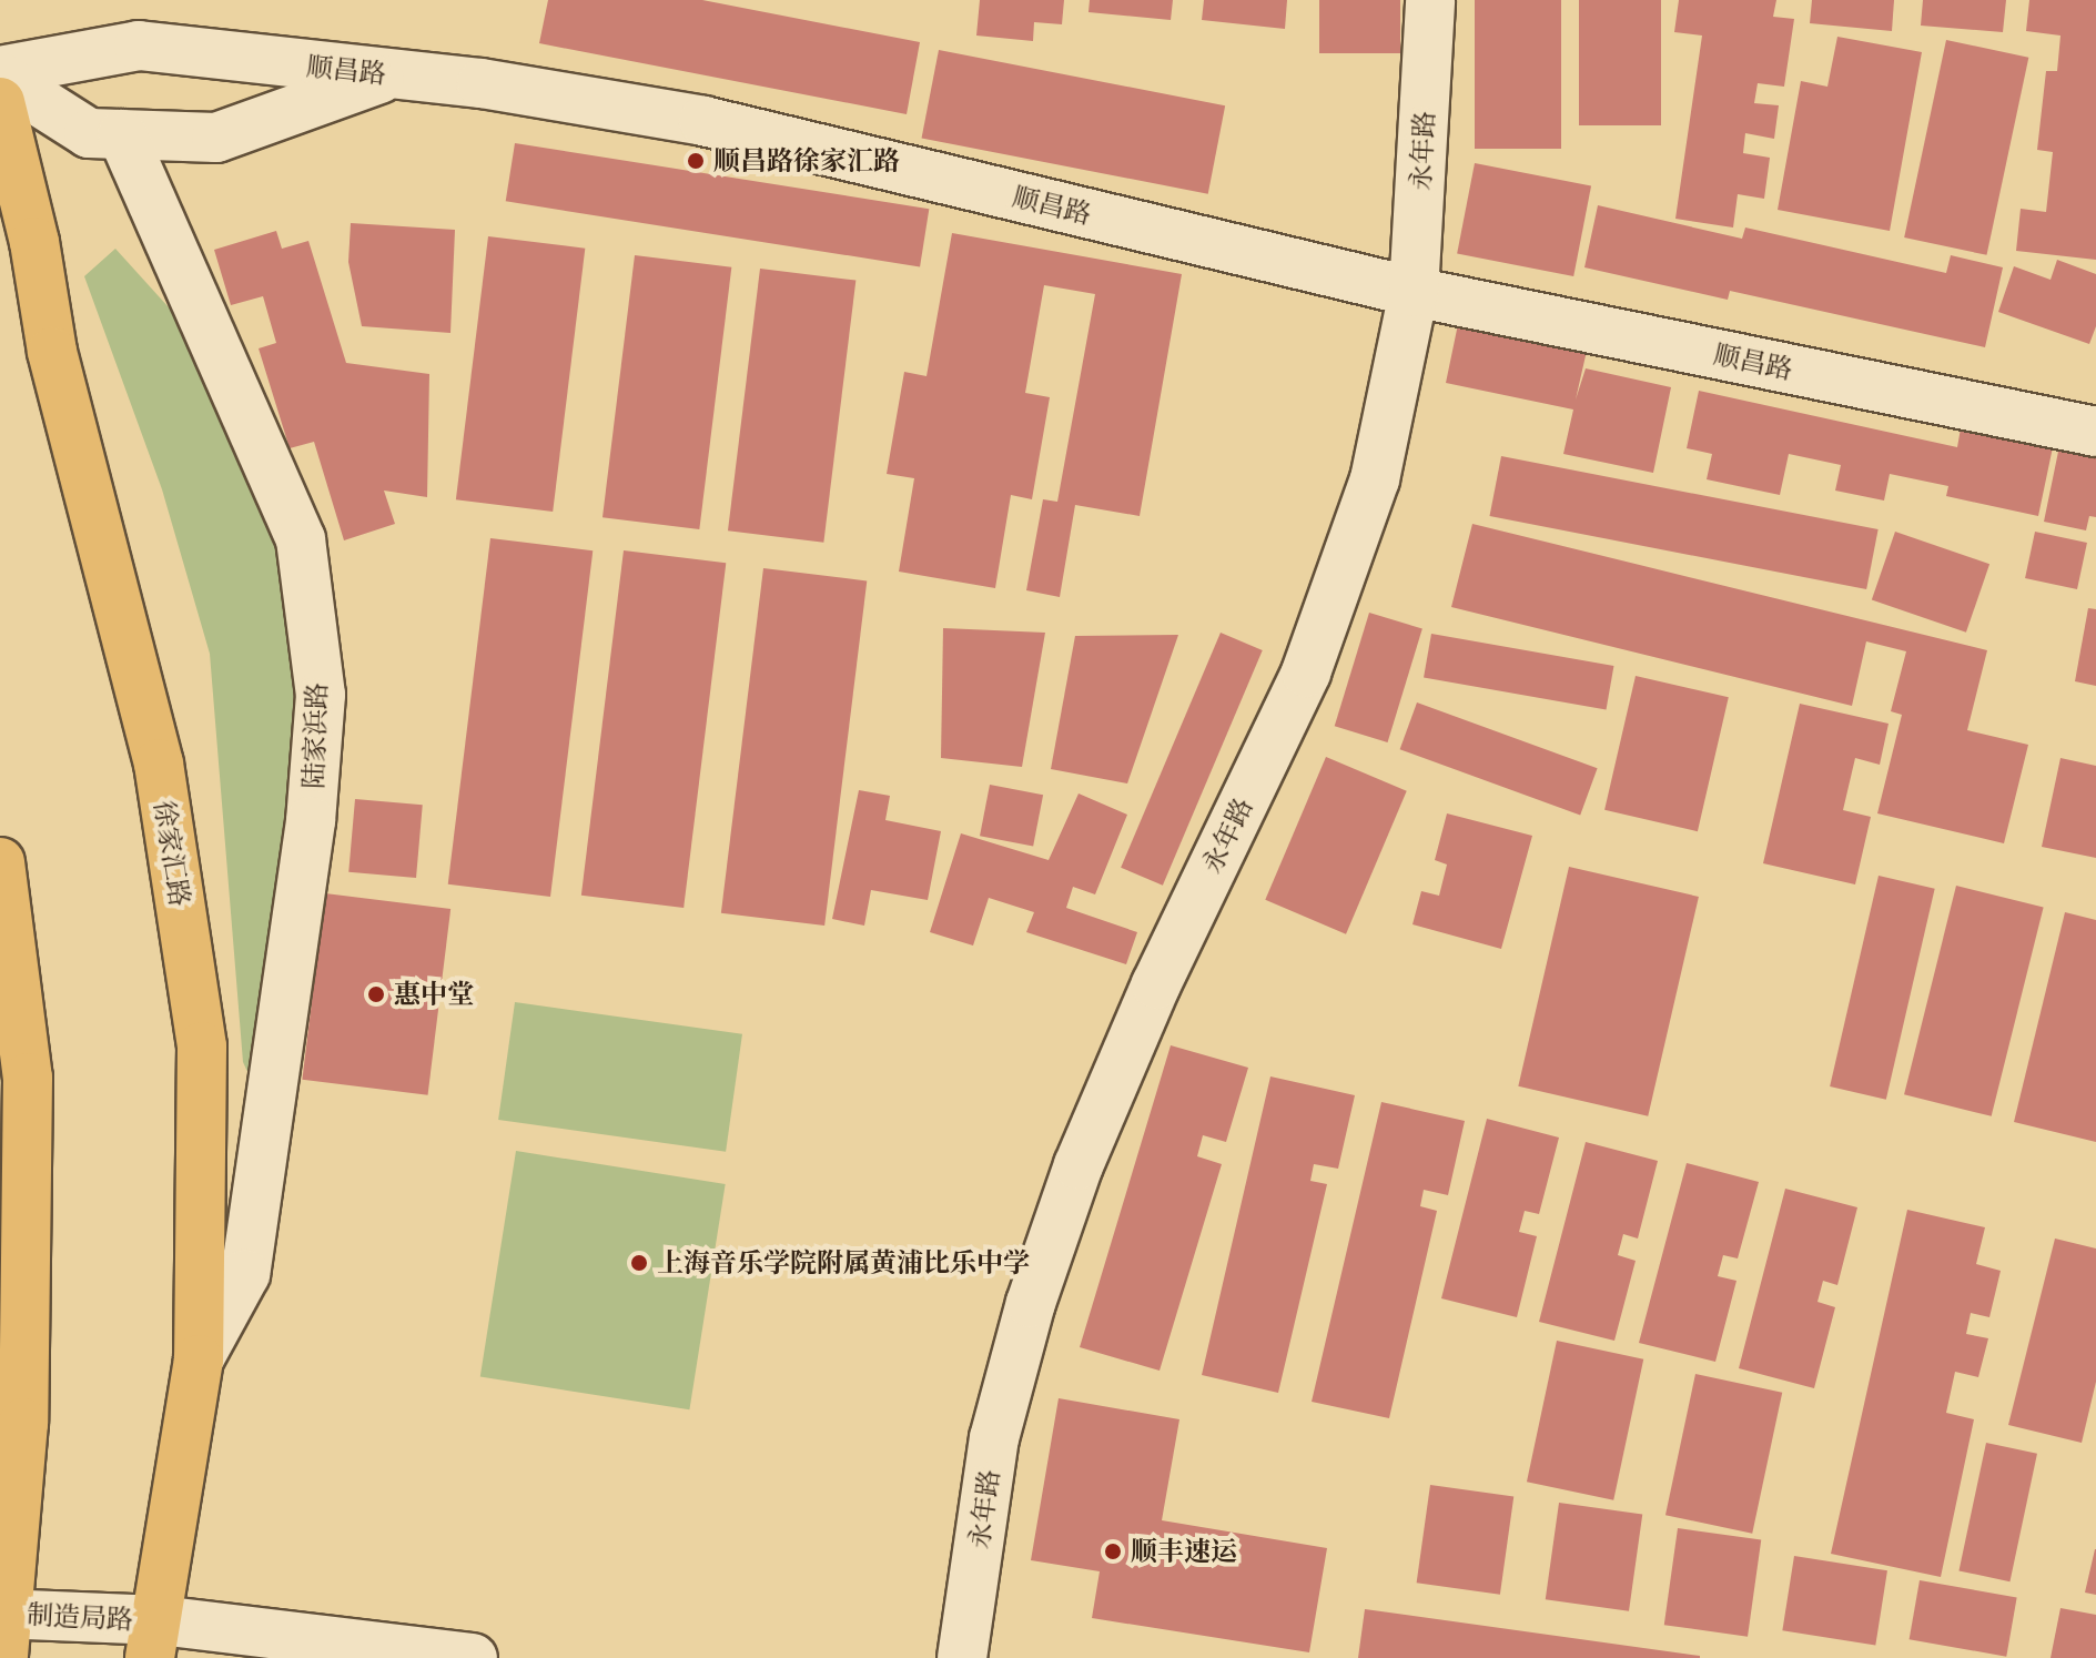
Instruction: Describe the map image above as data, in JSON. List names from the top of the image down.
{
  "streets": {
    "main road": ["徐家汇路"],
    "street": [
      "顺昌路",
      "永年路",
      "陆家浜路",
      "制造局路"
    ]
  },
  "crossings": [
    ["顺昌路", "永年路"],
    ["陆家浜路", "徐家汇路"],
    ["徐家汇路", "制造局路"]
  ],
  "places": [
    "顺昌路徐家汇路",
    "惠中堂",
    "上海音乐学院附属黄浦比乐中学",
    "顺丰速运"
  ]
}
